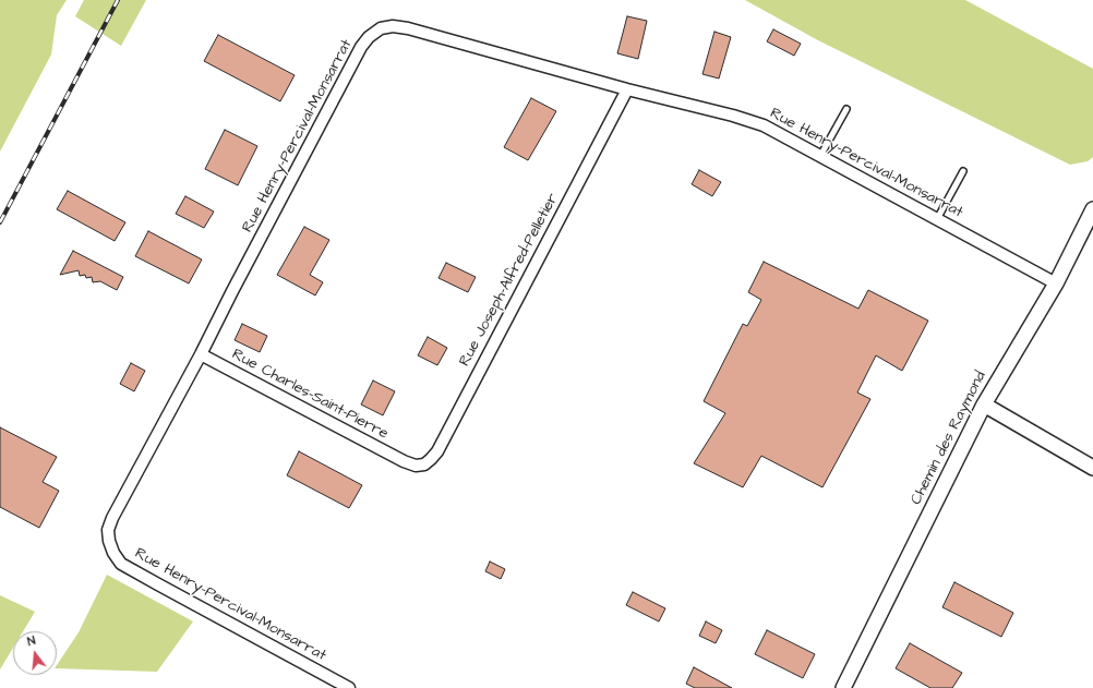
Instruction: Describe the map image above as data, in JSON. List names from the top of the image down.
{
  "streets": {
    "street": [
      "Rue Henry-Percival-Monsarrat",
      "Rue Joseph-Alfred-Pelletier",
      "Rue Charles-Saint-Pierre",
      "Chemin des Raymond"
    ]
  },
  "crossings": [
    ["Rue Henry-Percival-Monsarrat", "Rue Joseph-Alfred-Pelletier"],
    ["Rue Henry-Percival-Monsarrat", "Rue Charles-Saint-Pierre"],
    ["Rue Henry-Percival-Monsarrat", "Chemin des Raymond"],
    ["Rue Joseph-Alfred-Pelletier", "Rue Charles-Saint-Pierre"]
  ],
  "north": "top"
}
